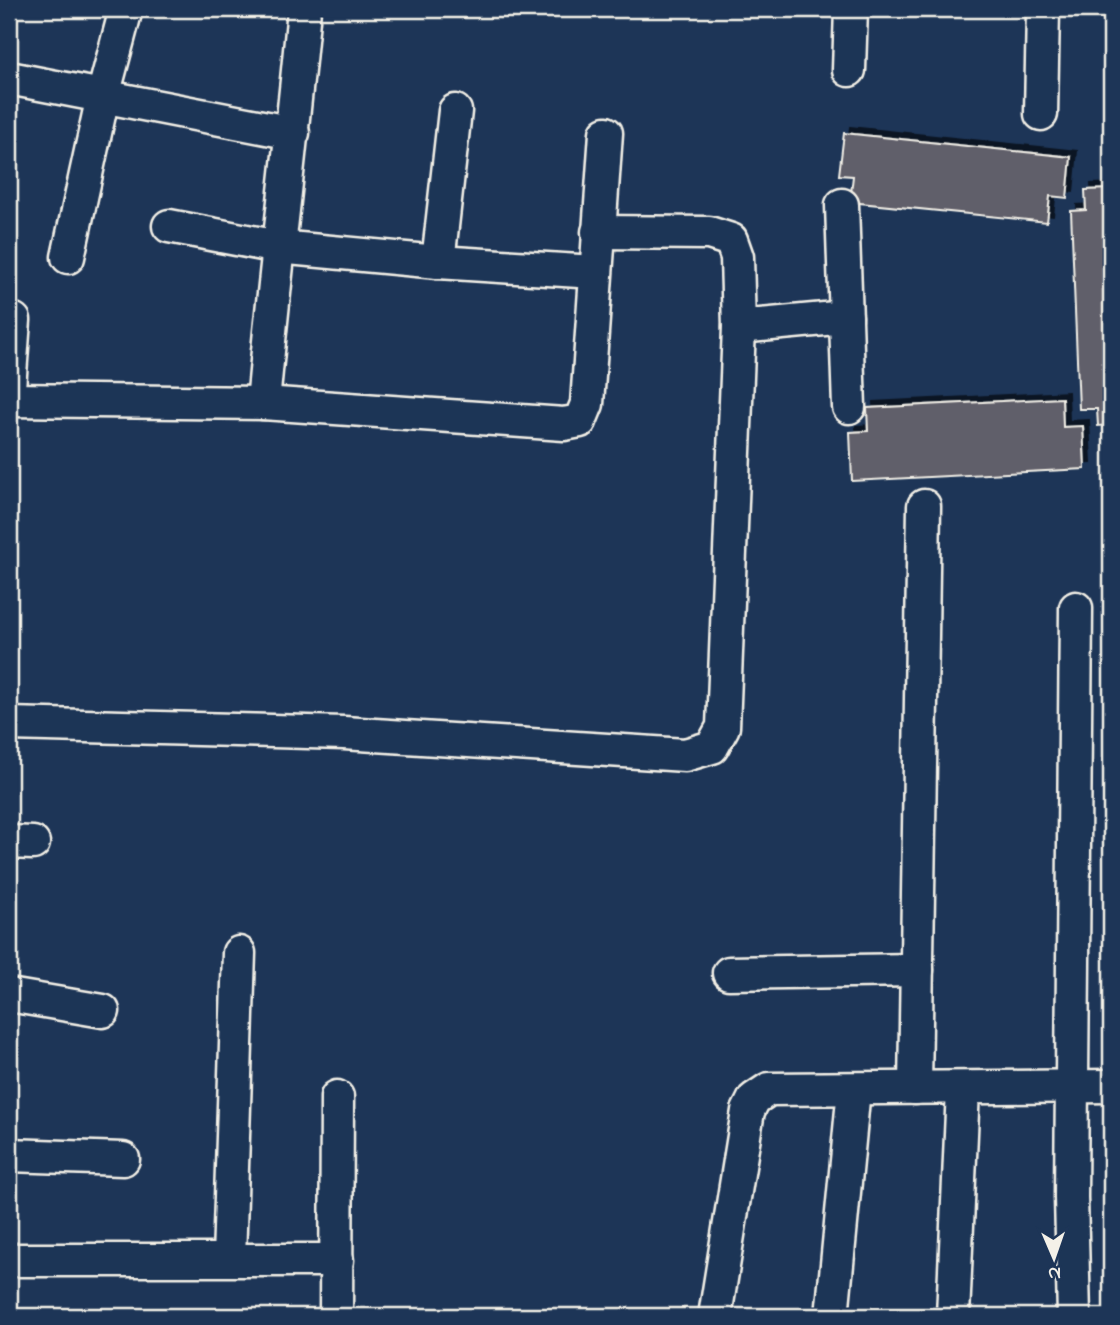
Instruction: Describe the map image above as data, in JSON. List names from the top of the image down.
{
  "north": "bottom"
}
